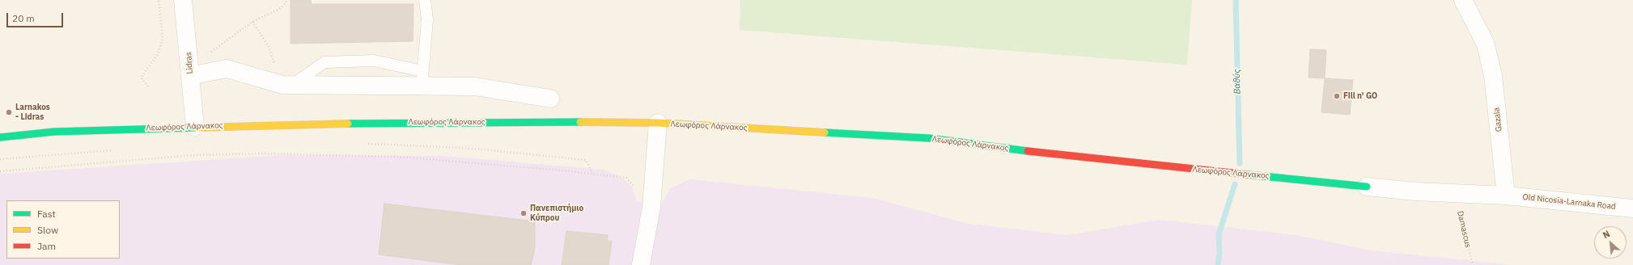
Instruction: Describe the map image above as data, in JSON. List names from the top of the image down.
{
  "streets": {
    "main road": ["Λεωφόρος Λάρνακος"],
    "street": ["Lidras", "Gazala", "Old Nicosia-Larnaka Road"],
    "path": ["Damascus"]
  },
  "crossings": [
    ["Lidras", "Λεωφόρος Λάρνακος"],
    ["Gazala", "Old Nicosia-Larnaka Road"],
    ["Λεωφόρος Λάρνακος", "Damascus"]
  ],
  "water": ["Βαθύς"],
  "places": ["Fill n' GO", "Larnakos - Lidras", "Πανεπιστήμιο Κύπρου"],
  "legend": ["Fast", "Slow", "Jam"],
  "scale_bar": "20 m",
  "north": "top left"
}
